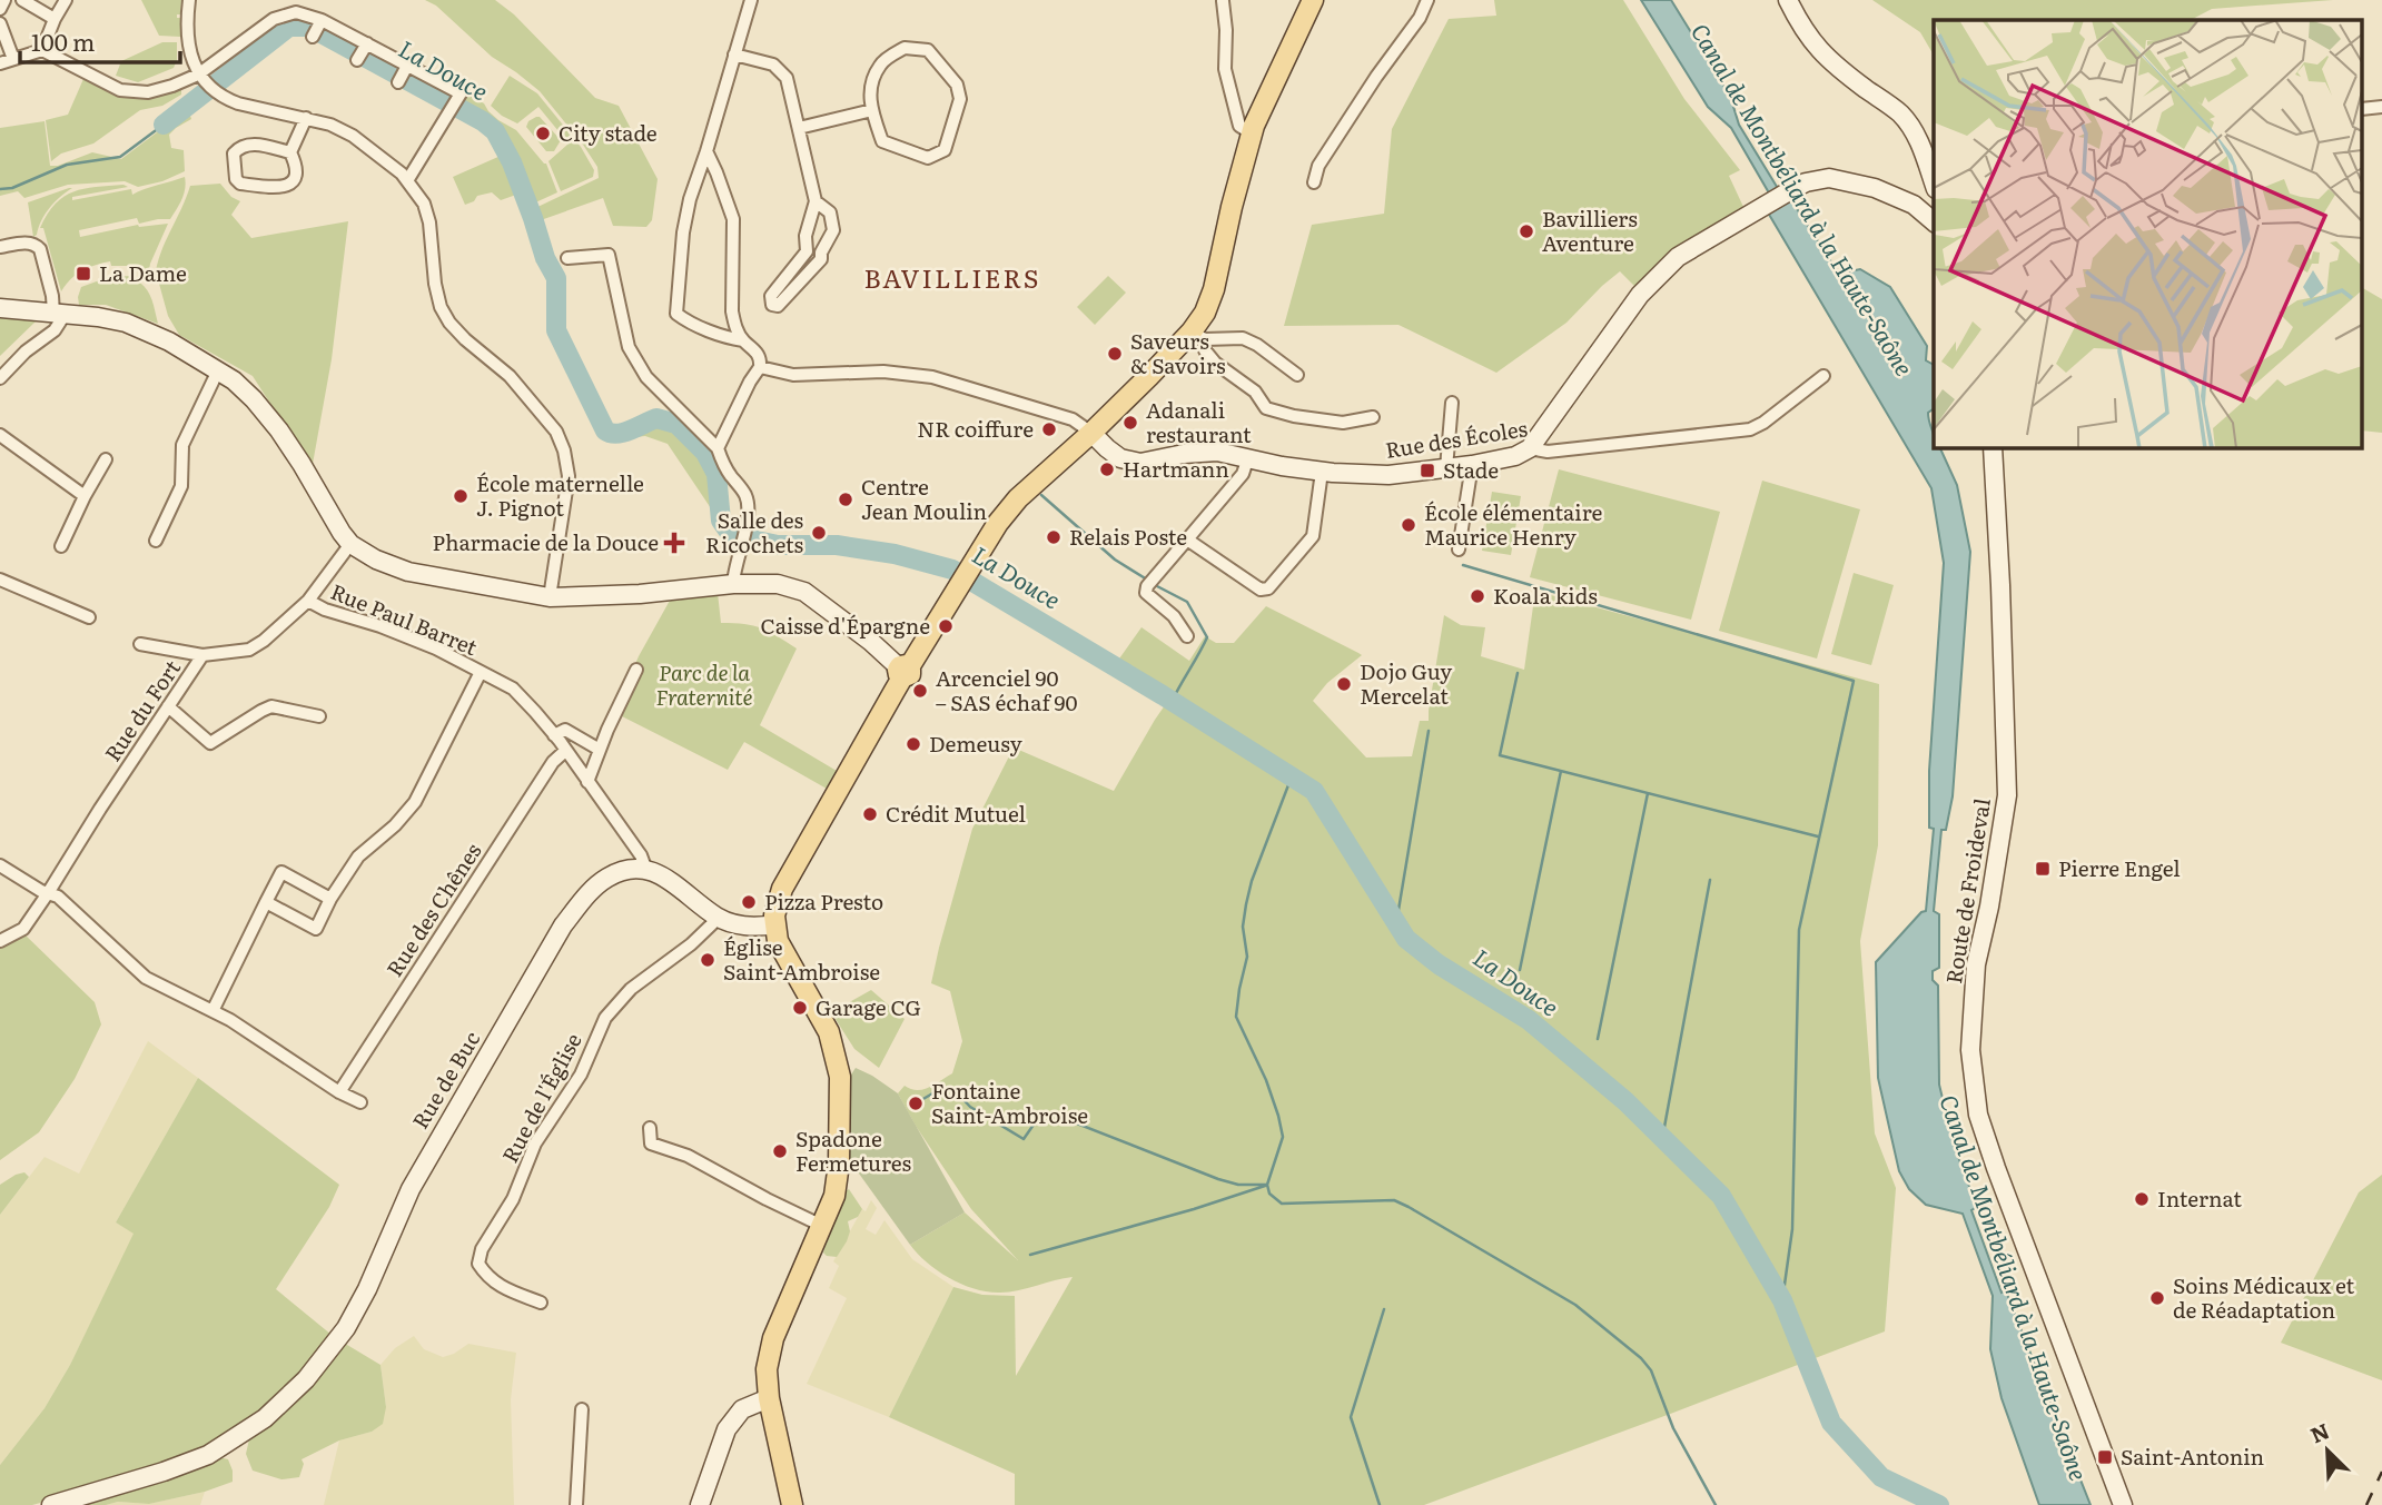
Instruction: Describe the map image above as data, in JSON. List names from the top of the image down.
{
  "streets": {
    "street": [
      "Rue des Écoles",
      "Rue Paul Barret",
      "Rue du Fort",
      "Route de Froideval",
      "Rue des Chênes",
      "Rue de Buc",
      "Rue de l'Église"
    ]
  },
  "crossings": [
    ["Rue Paul Barret", "Rue du Fort"],
    ["Rue Paul Barret", "Rue des Chênes"],
    ["Rue Paul Barret", "Rue de Buc"]
  ],
  "districts": ["BAVILLIERS"],
  "water": ["La Douce", "Canal de Montbéliard à la Haute-Saône"],
  "parks": ["Parc de la Fraternité"],
  "places": {
    "other": [
      "City stade",
      "Bavilliers Aventure",
      "Saveurs & Savoirs",
      "Adanali restaurant",
      "NR coiffure",
      "Hartmann",
      "École maternelle J. Pignot",
      "Centre Jean Moulin",
      "École élémentaire Maurice Henry",
      "Salle des Ricochets",
      "Relais Poste",
      "Koala kids",
      "Caisse d'Épargne",
      "Dojo Guy Mercelat",
      "Arcenciel 90 – SAS échaf 90",
      "Demeusy",
      "Crédit Mutuel",
      "Pizza Presto",
      "Église Saint-Ambroise",
      "Garage CG",
      "Fontaine Saint-Ambroise",
      "Spadone Fermetures",
      "Internat",
      "Soins Médicaux et de Réadaptation"
    ],
    "transit": [
      "La Dame",
      "Stade",
      "Pierre Engel",
      "Saint-Antonin"
    ],
    "health": ["Pharmacie de la Douce"]
  },
  "scale_bar": "100 m",
  "north": "top left"
}
